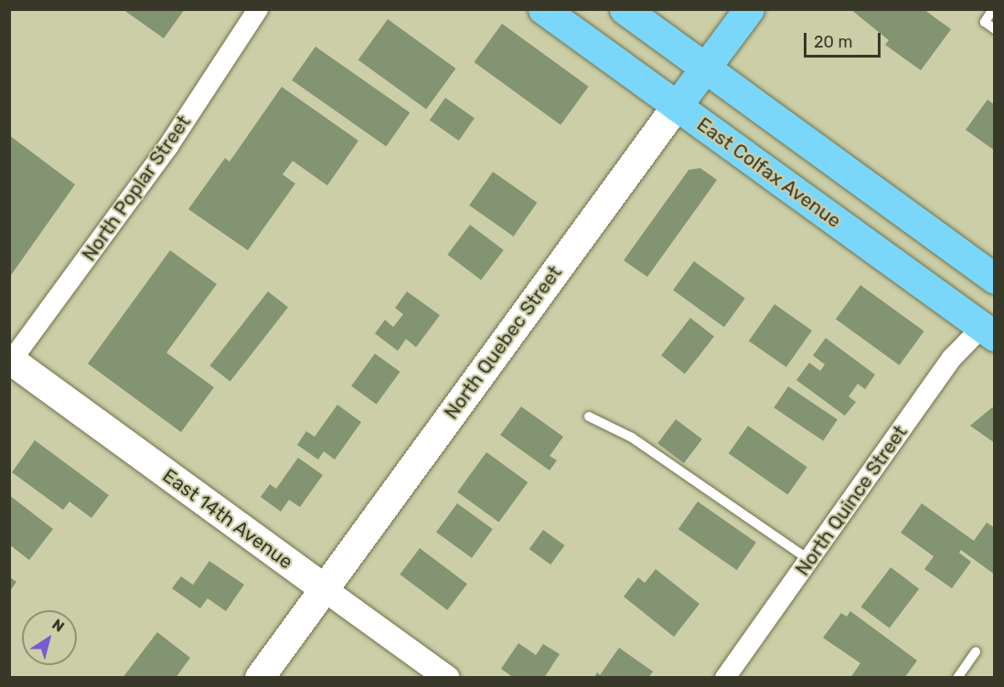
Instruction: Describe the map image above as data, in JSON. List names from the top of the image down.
{
  "streets": {
    "main road": ["East Colfax Avenue", "North Quebec Street", "East 14th Avenue"],
    "street": ["North Poplar Street", "North Quince Street"]
  },
  "crossings": [
    ["East Colfax Avenue", "North Quebec Street"],
    ["East Colfax Avenue", "North Quince Street"],
    ["North Poplar Street", "East 14th Avenue"],
    ["North Quebec Street", "East 14th Avenue"]
  ],
  "scale_bar": "20 m",
  "north": "top right"
}
